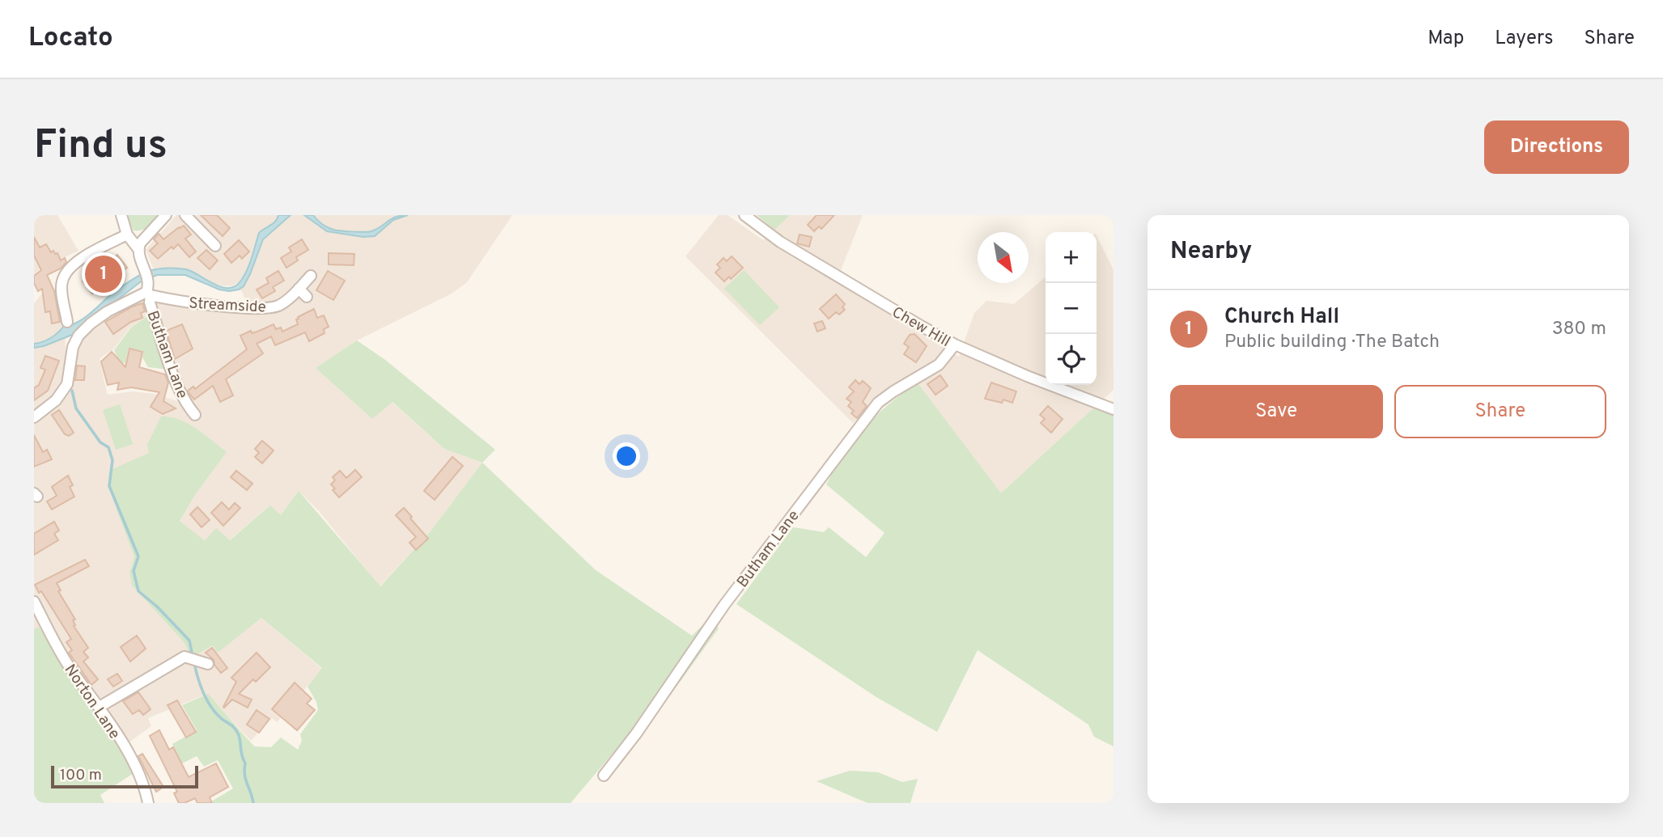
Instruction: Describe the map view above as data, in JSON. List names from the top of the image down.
{
  "streets": {
    "street": [
      "Streamside",
      "Chew Hill",
      "Butham Lane",
      "Norton Lane"
    ]
  },
  "crossings": [
    ["Streamside", "Butham Lane"],
    ["Chew Hill", "Butham Lane"]
  ],
  "scale_bar": "100 m",
  "north": "bottom right",
  "page": {
    "header": "Locato",
    "nav": ["Map", "Layers", "Share"],
    "buttons": [
      "Directions",
      ["Save", "Share"]
    ],
    "title": "Find us",
    "heading": "Nearby",
    "map_buttons": ["+", "−"],
    "pins": "1",
    "list": [
      {
        "mark": "1",
        "name": "Church Hall",
        "note": "Public building · The Batch",
        "value": "380 m"
      }
    ],
    "scale": "100 m"
  }
}
